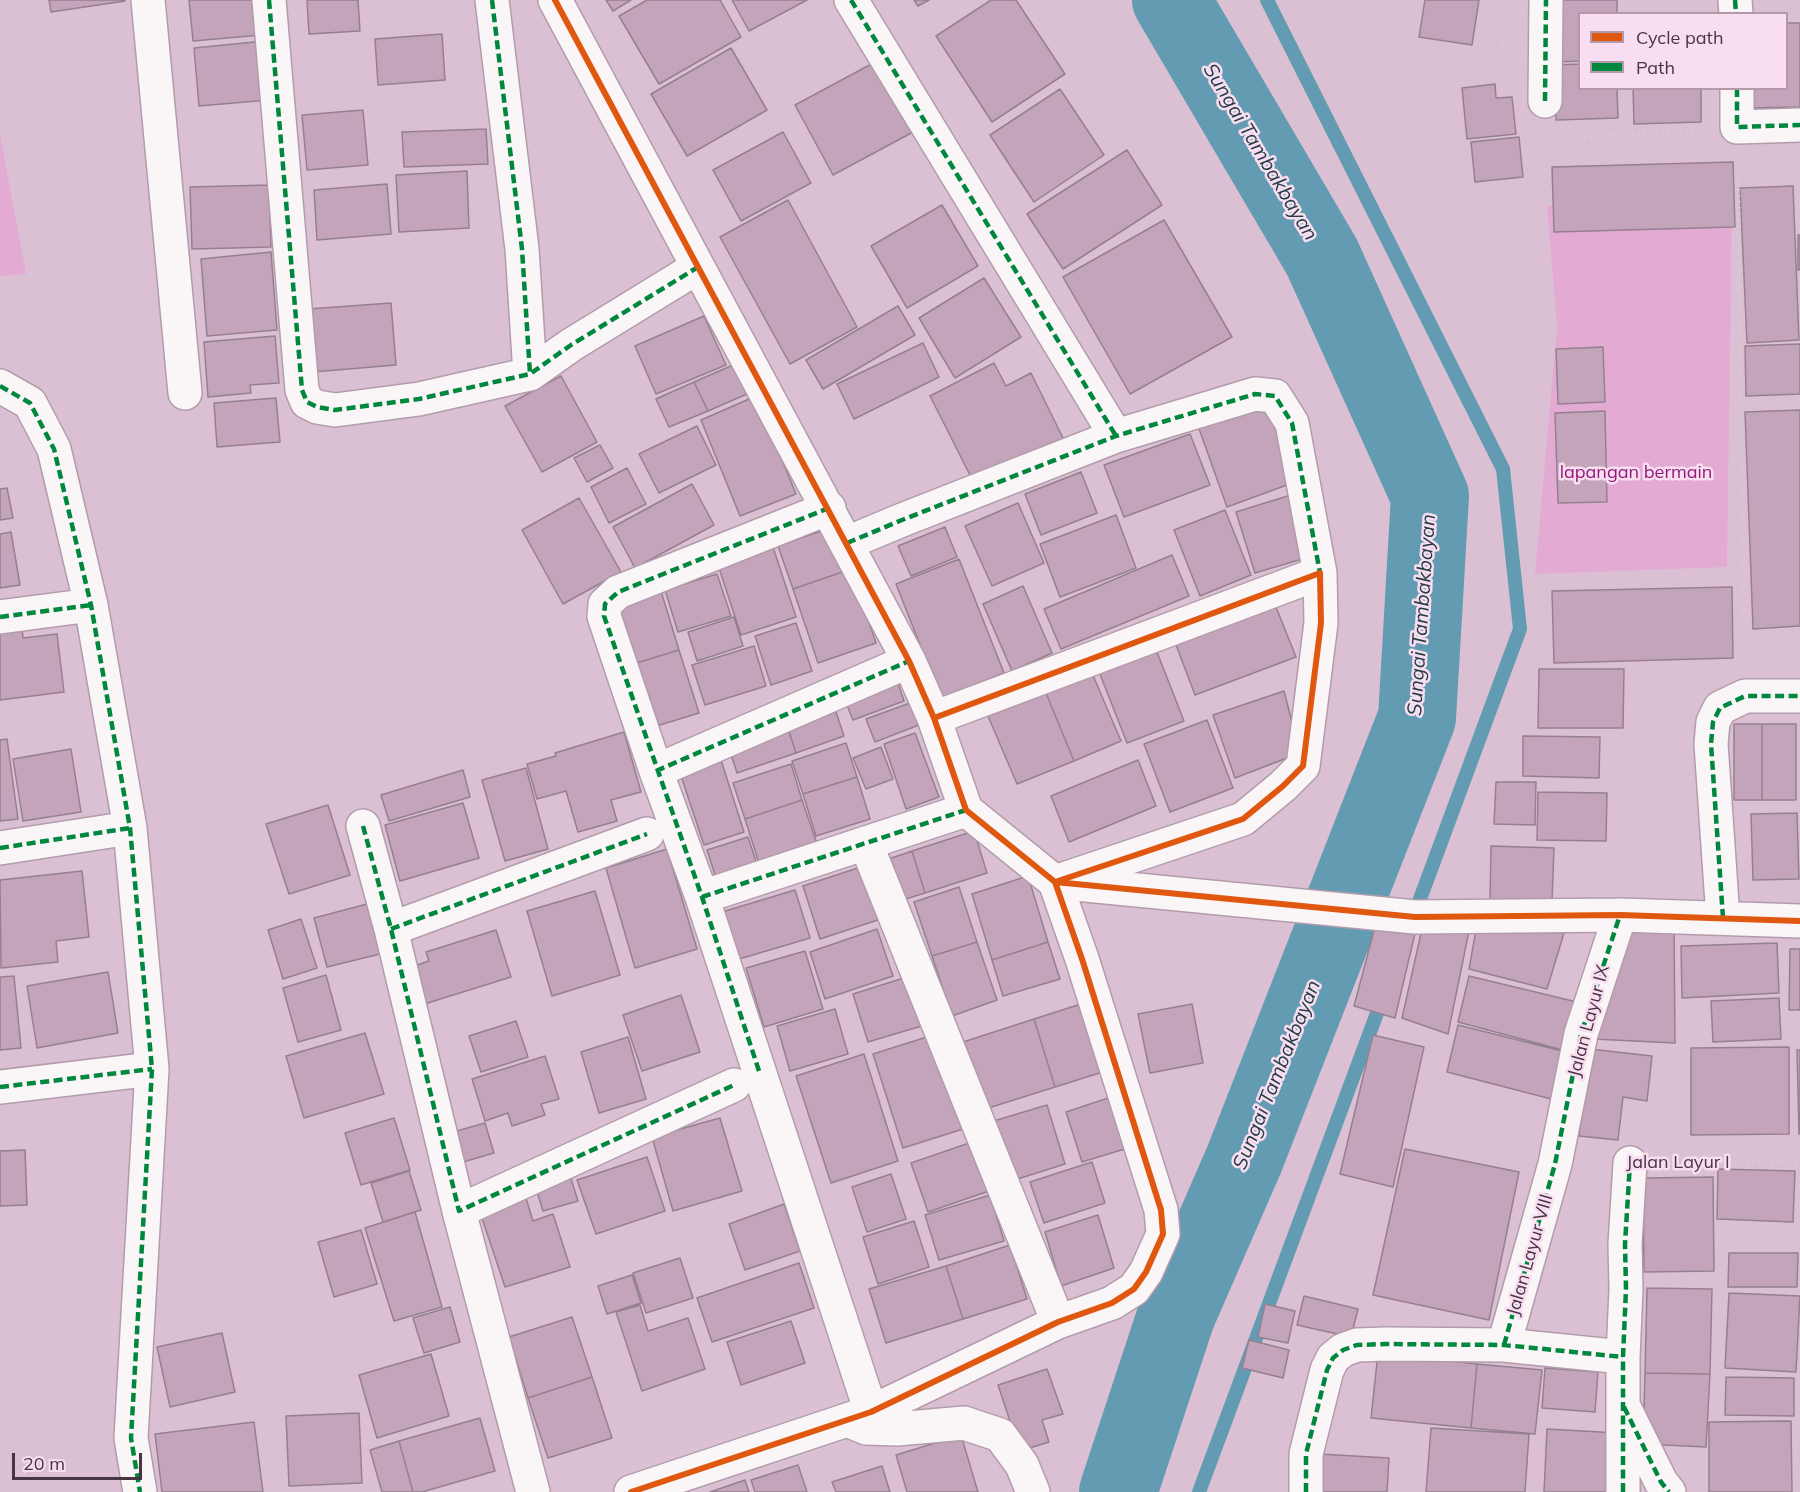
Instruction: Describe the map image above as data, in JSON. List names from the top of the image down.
{
  "streets": {
    "street": ["Jalan Layur IX", "Jalan Layur VIII"],
    "path": ["Jalan Layur I"]
  },
  "crossings": [
    ["Jalan Layur IX", "Jalan Layur VIII"]
  ],
  "water": ["Sungai Tambakbayan"],
  "parks": ["lapangan bermain"],
  "legend": ["Cycle path", "Path"],
  "scale_bar": "20 m"
}
